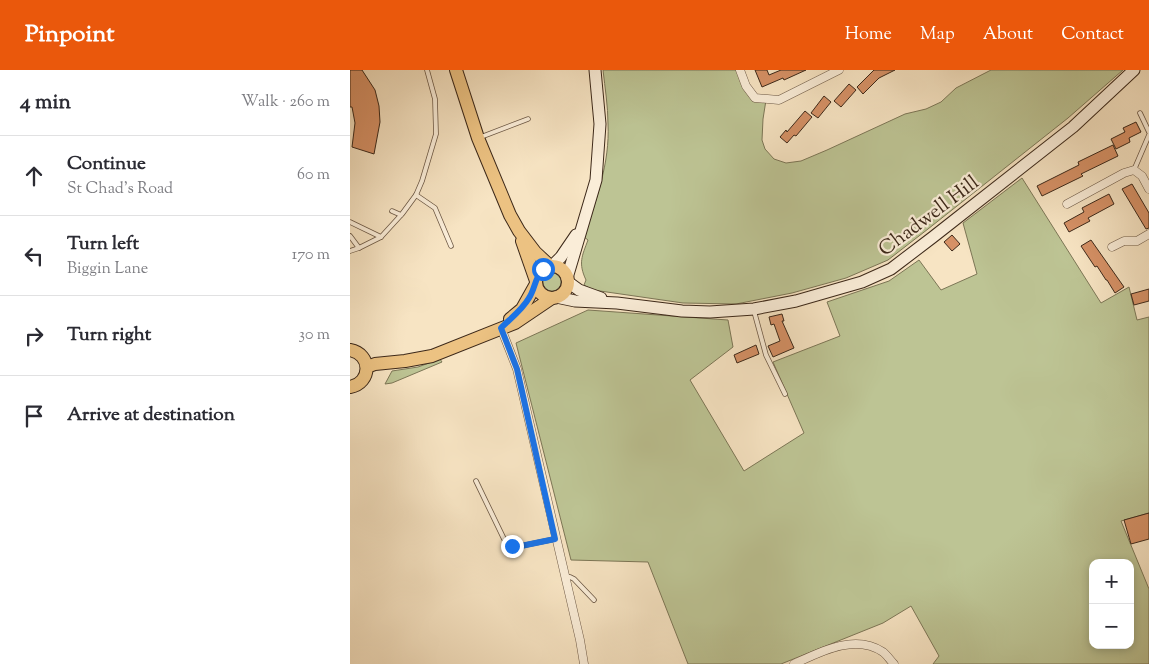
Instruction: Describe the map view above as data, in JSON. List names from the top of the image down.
{
  "streets": {
    "street": ["Chadwell Hill"]
  },
  "page": {
    "header": "Pinpoint",
    "nav": [
      "Home",
      "Map",
      "About",
      "Contact"
    ],
    "heading": ["4 min", "Walk · 260 m"],
    "list": [
      ["Continue", "St Chad's Road", "60 m"],
      ["Turn left", "Biggin Lane", "170 m"],
      ["Turn right", "30 m"],
      "Arrive at destination"
    ],
    "map_buttons": ["+", "−"]
  }
}
